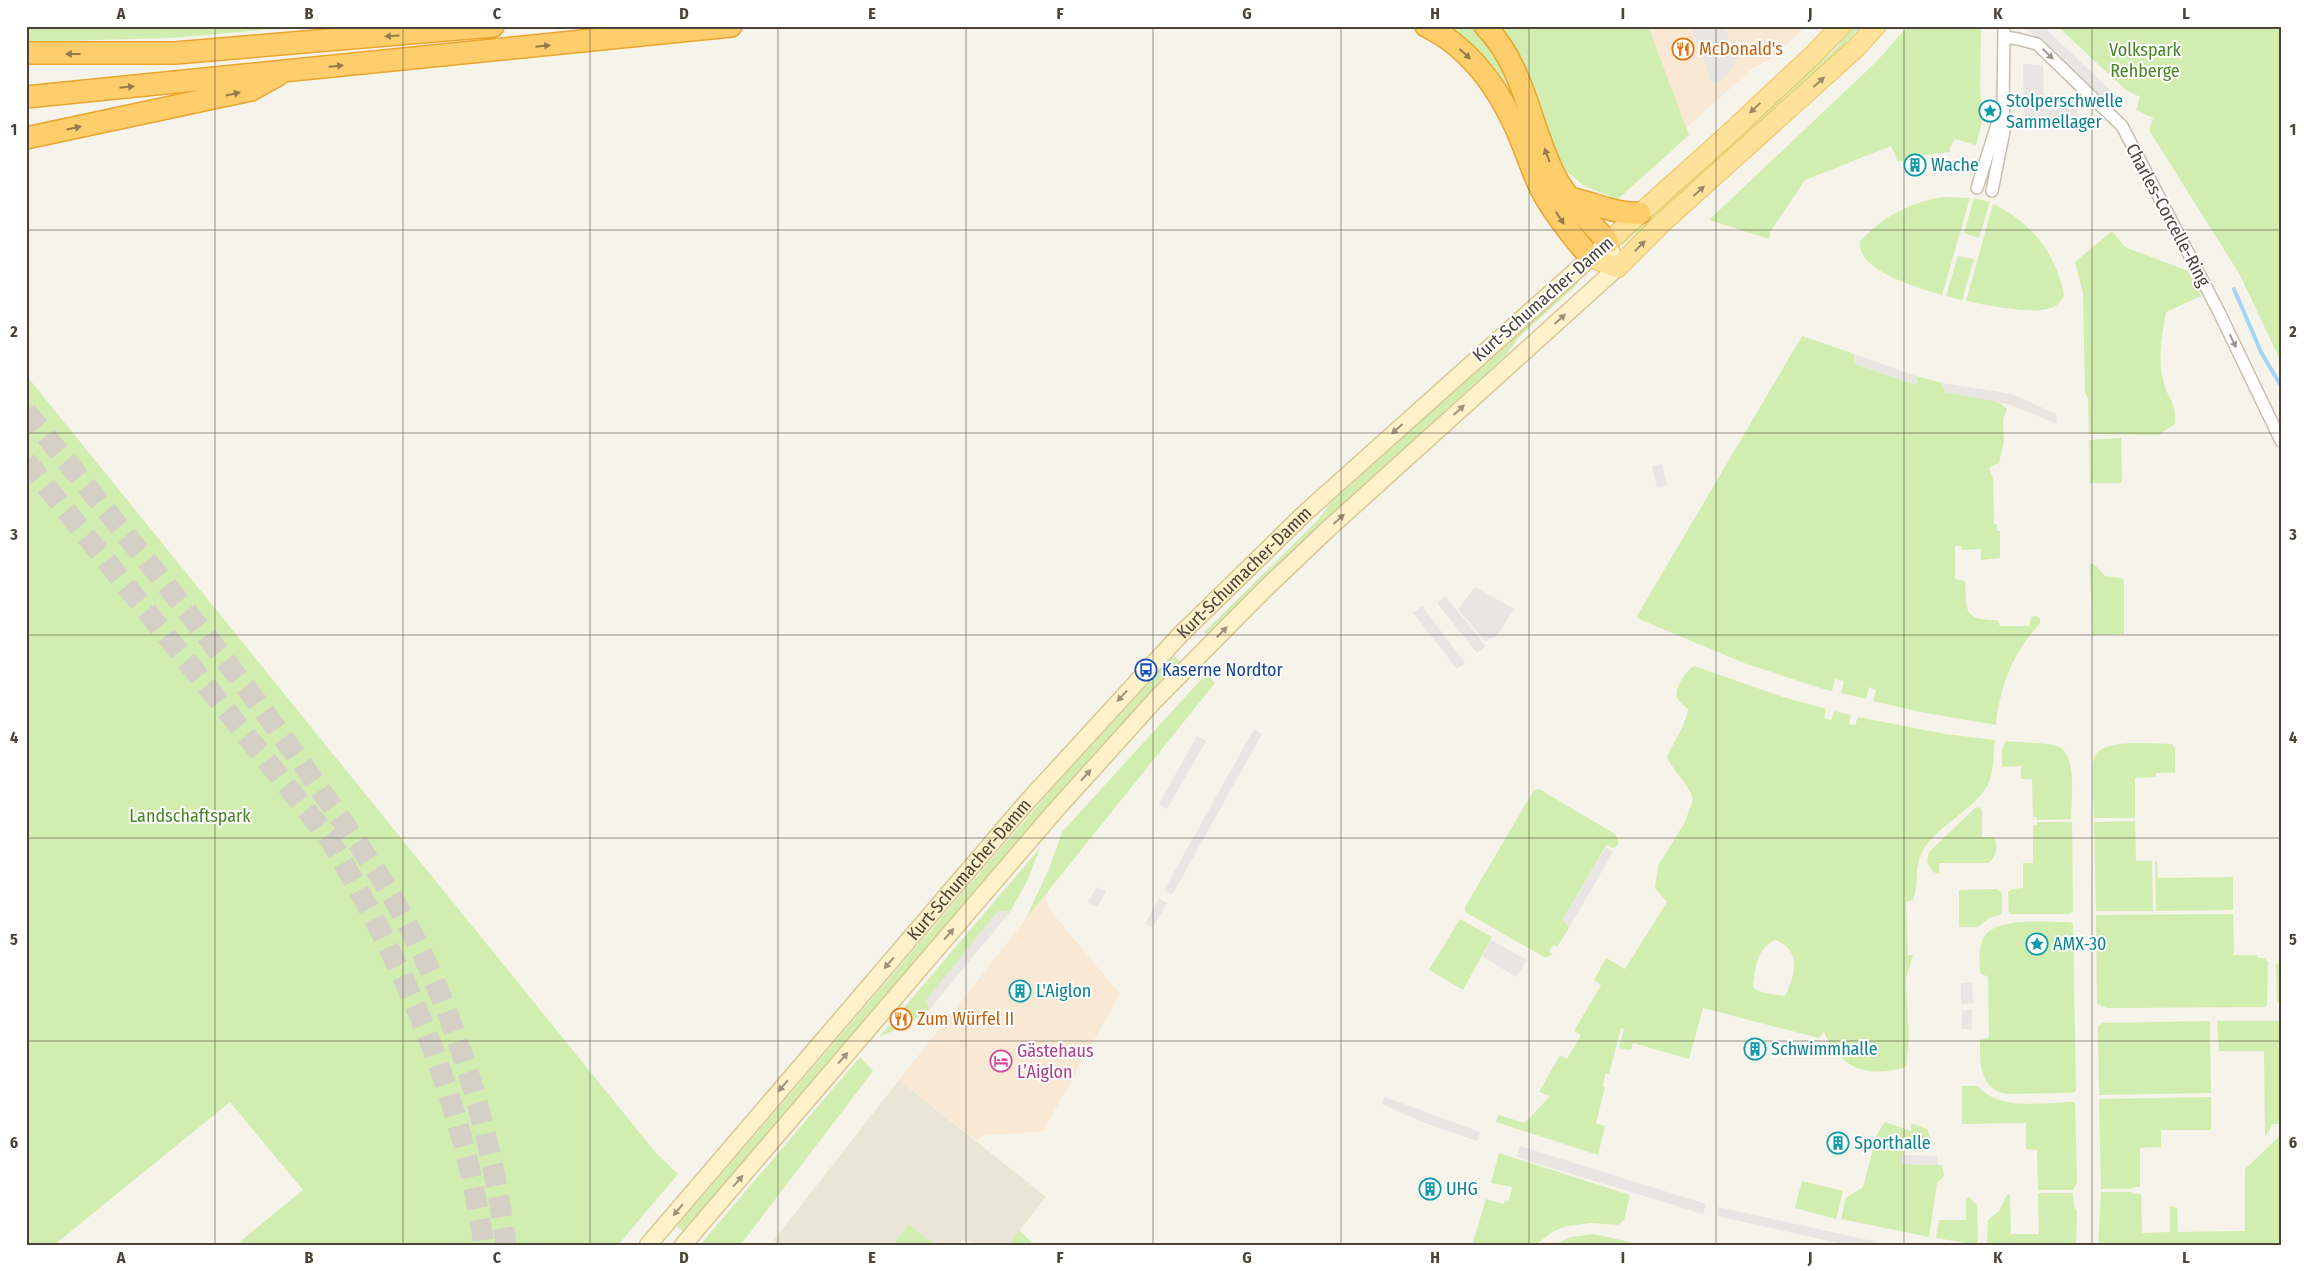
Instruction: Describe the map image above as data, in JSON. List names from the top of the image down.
{
  "streets": {
    "main road": ["Kurt-Schumacher-Damm"],
    "street": ["Charles-Corcelle-Ring"]
  },
  "one_way": ["Charles-Corcelle-Ring"],
  "parks": ["Volkspark Rehberge", "Landschaftspark"],
  "places": {
    "restaurant": ["McDonald's", "Zum Würfel II"],
    "place": ["Stolperschwelle Sammellager", "AMX-30"],
    "building": [
      "Wache",
      "L'Aiglon",
      "Schwimmhalle",
      "Sporthalle",
      "UHG"
    ],
    "bus stop": ["Kaserne Nordtor"],
    "hotel": ["Gästehaus L’Aiglon"]
  },
  "grid": {
    "columns": [
      "A",
      "B",
      "C",
      "D",
      "E",
      "F",
      "G",
      "H",
      "I",
      "J",
      "K",
      "L"
    ],
    "rows": [
      "1",
      "2",
      "3",
      "4",
      "5",
      "6"
    ]
  }
}
